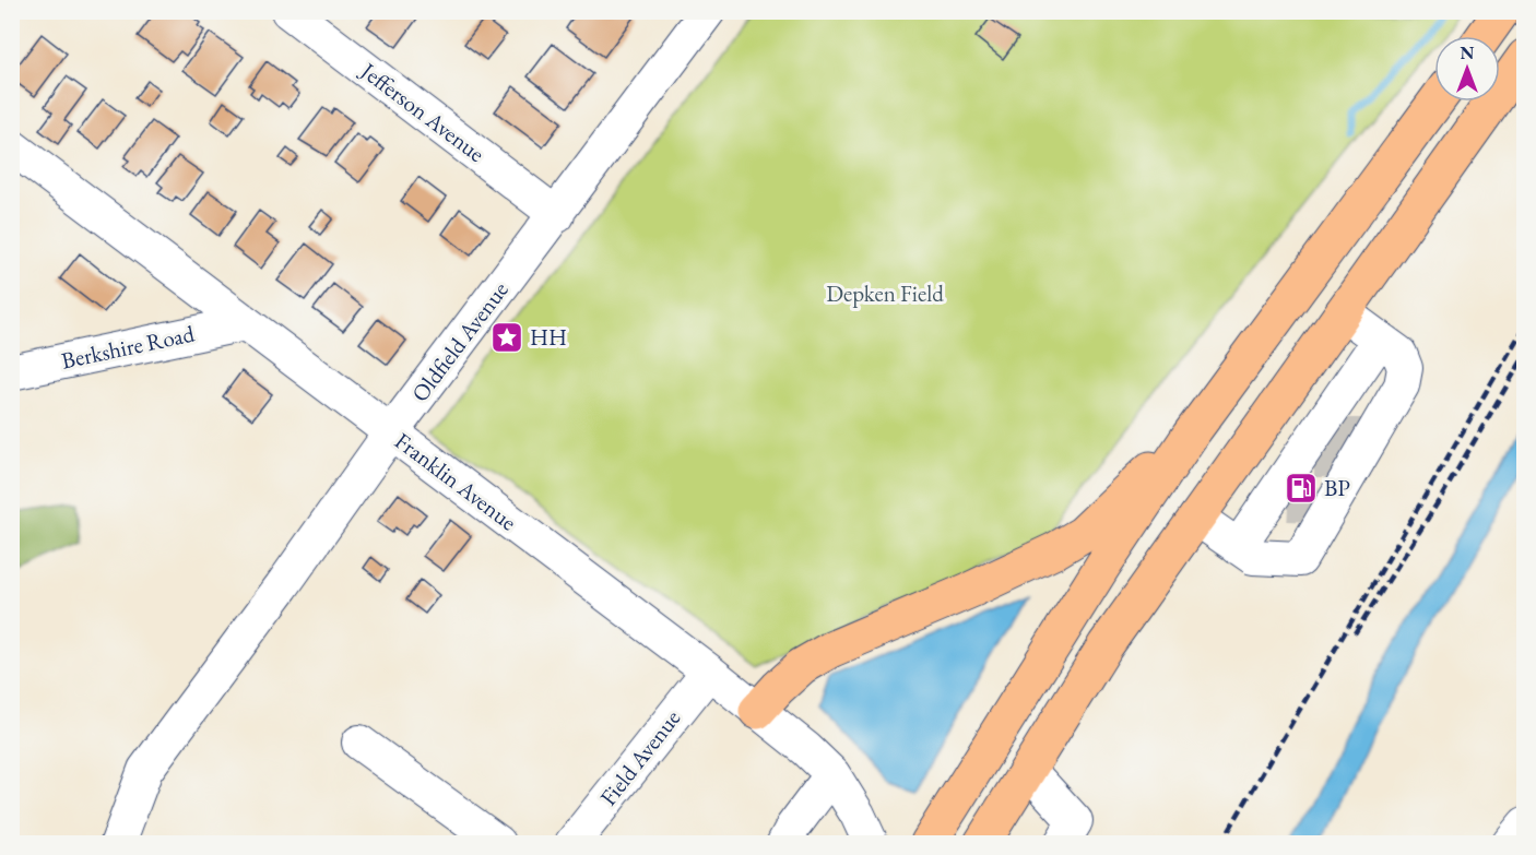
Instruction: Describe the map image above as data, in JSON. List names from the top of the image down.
{
  "streets": {
    "street": [
      "Jefferson Avenue",
      "Oldfield Avenue",
      "Berkshire Road",
      "Franklin Avenue",
      "Field Avenue"
    ]
  },
  "crossings": [
    ["Jefferson Avenue", "Oldfield Avenue"],
    ["Oldfield Avenue", "Franklin Avenue"],
    ["Berkshire Road", "Franklin Avenue"],
    ["Franklin Avenue", "Field Avenue"]
  ],
  "parks": ["Depken Field"],
  "places": {
    "place": ["HH"],
    "fuel station": ["BP"]
  },
  "north": "top"
}
